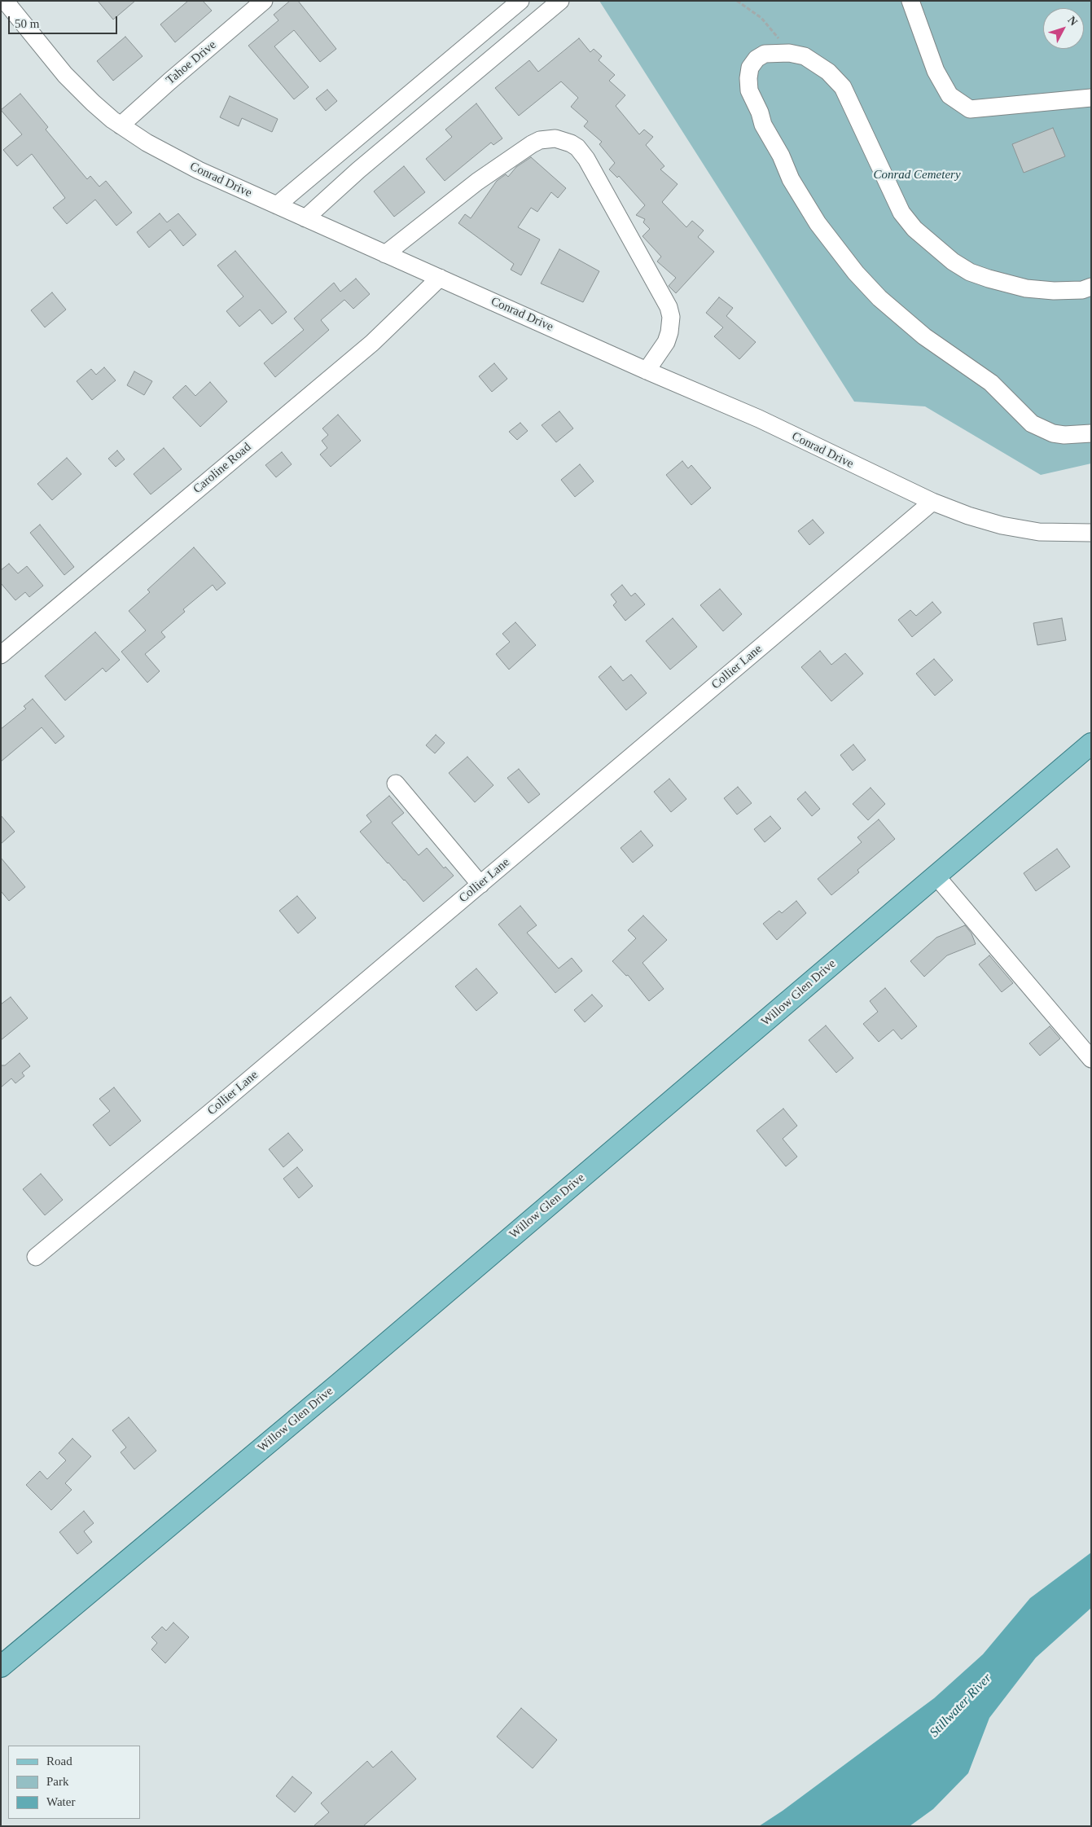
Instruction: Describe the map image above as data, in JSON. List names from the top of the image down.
{
  "streets": {
    "main road": ["Willow Glen Drive"],
    "street": [
      "Tahoe Drive",
      "Conrad Drive",
      "Caroline Road",
      "Collier Lane"
    ]
  },
  "crossings": [
    ["Tahoe Drive", "Conrad Drive"],
    ["Conrad Drive", "Caroline Road"],
    ["Conrad Drive", "Collier Lane"]
  ],
  "water": ["Stillwater River"],
  "parks": ["Conrad Cemetery"],
  "legend": ["Road", "Park", "Water"],
  "scale_bar": "50 m",
  "north": "top right"
}
